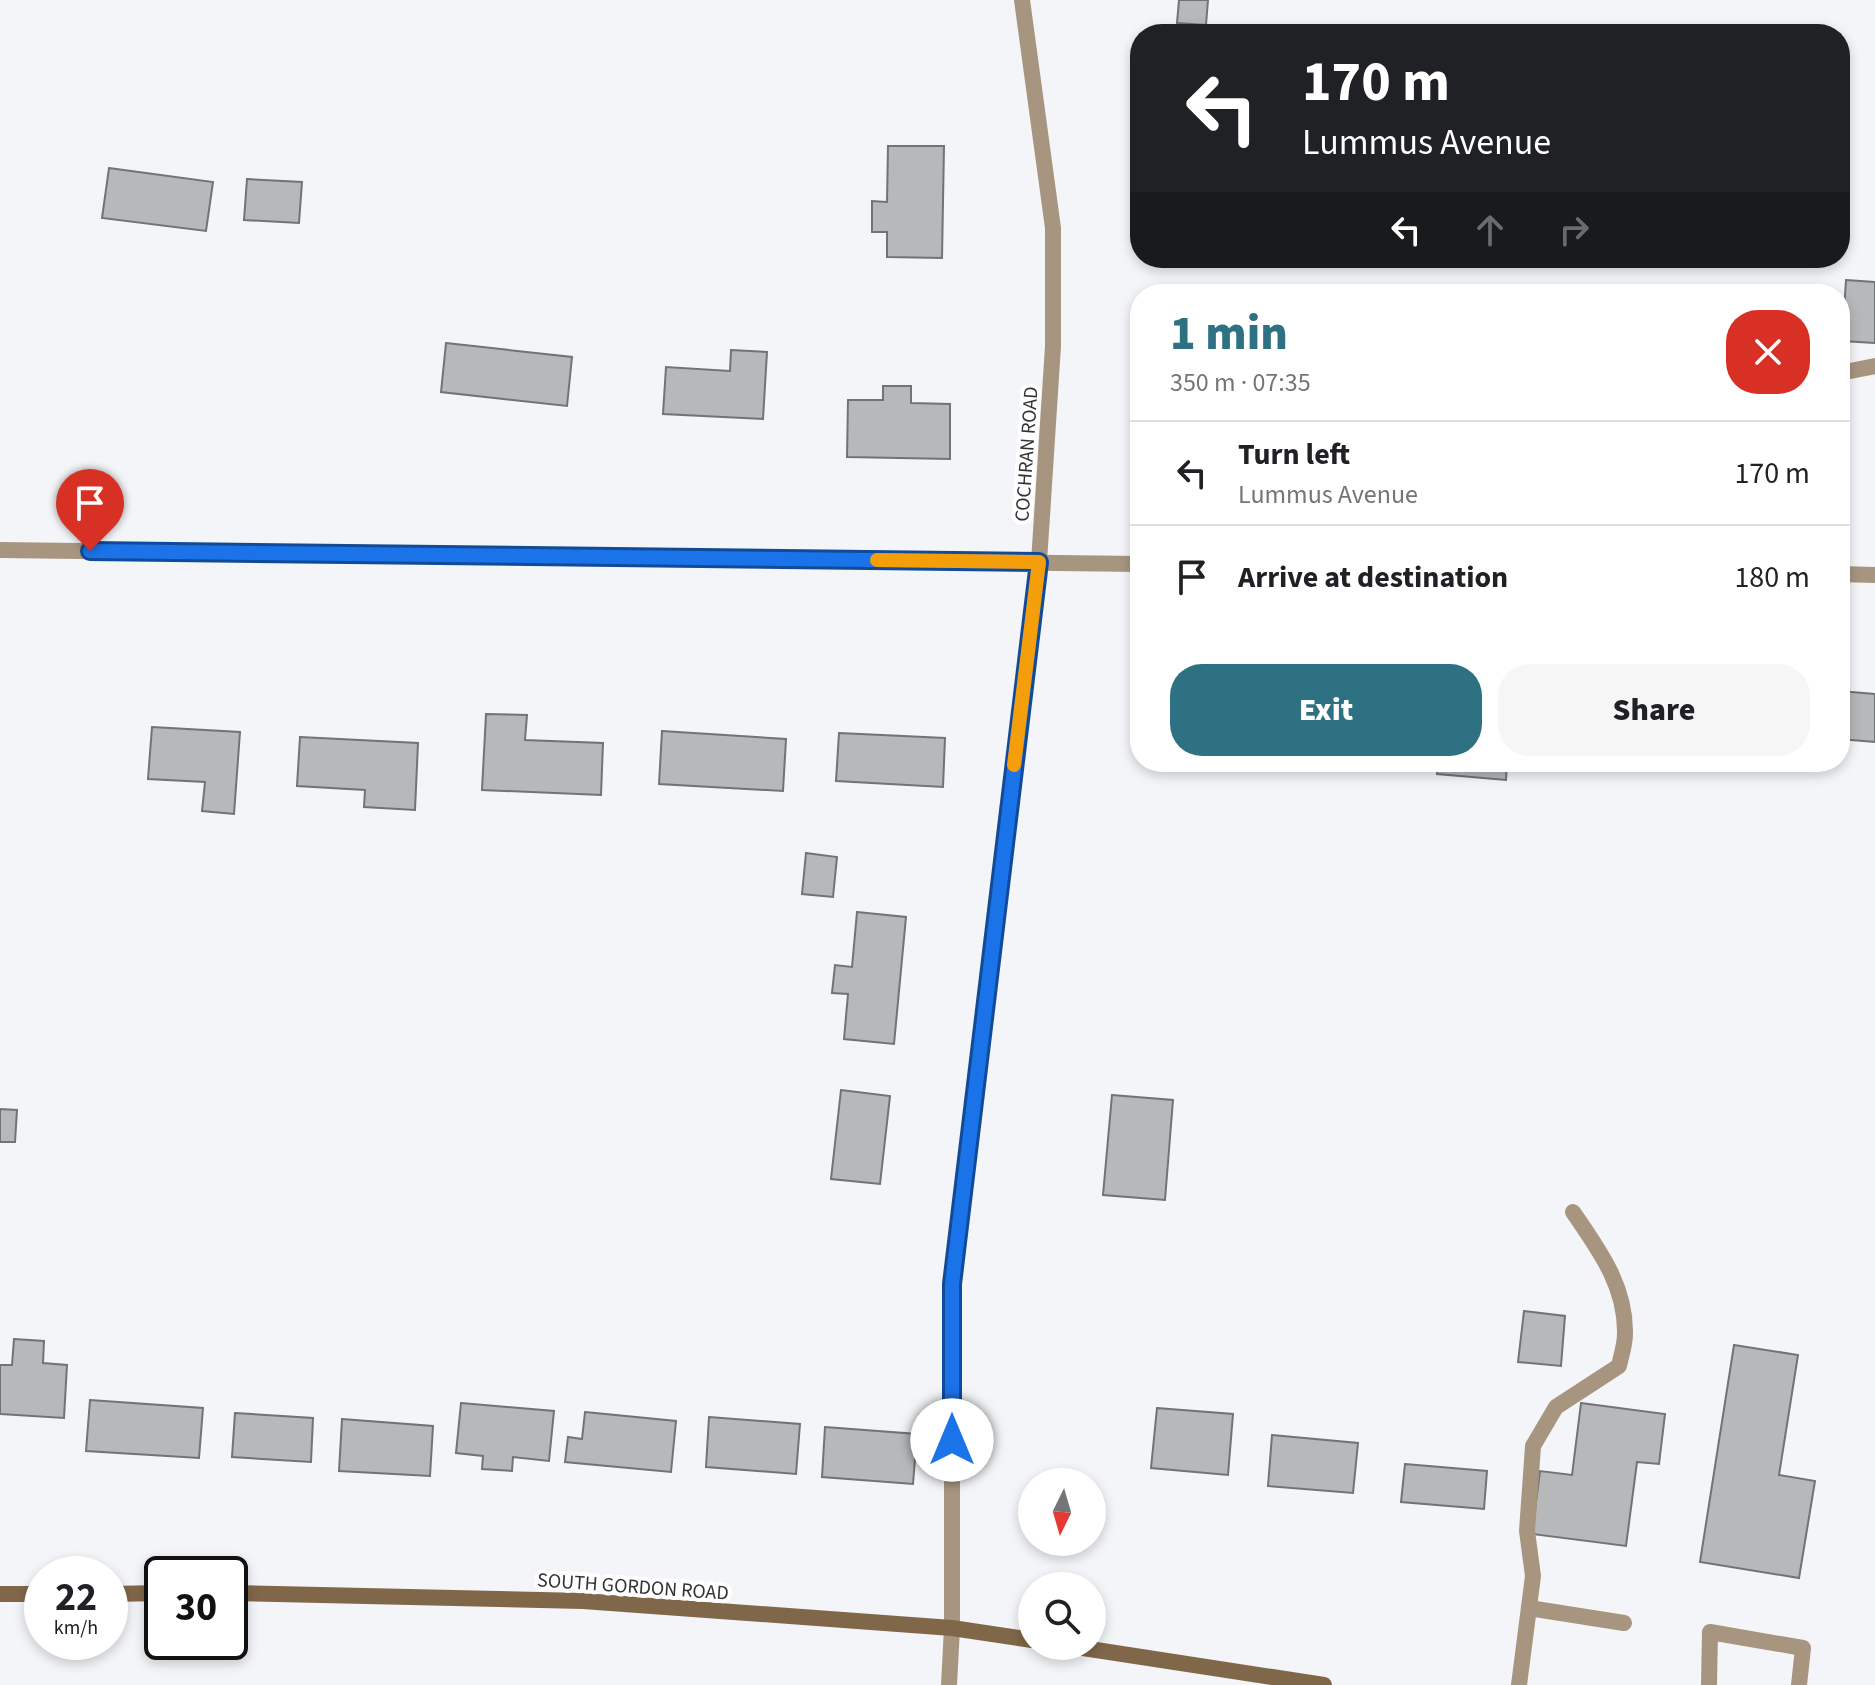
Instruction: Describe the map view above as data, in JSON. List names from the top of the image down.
{
  "streets": {
    "street": ["COCHRAN ROAD", "SOUTH GORDON ROAD"]
  },
  "crossings": [
    ["COCHRAN ROAD", "SOUTH GORDON ROAD"]
  ],
  "north": "bottom",
  "page": {
    "turn": ["170 m", "Lummus Avenue"],
    "heading": ["1 min", "350 m · 07:35"],
    "list": [
      {
        "name": "Turn left",
        "note": "Lummus Avenue",
        "value": "170 m"
      },
      {
        "name": "Arrive at destination",
        "value": "180 m"
      }
    ],
    "buttons": ["Exit", "Share"],
    "speed": "22 km/h",
    "limit": "30"
  }
}
